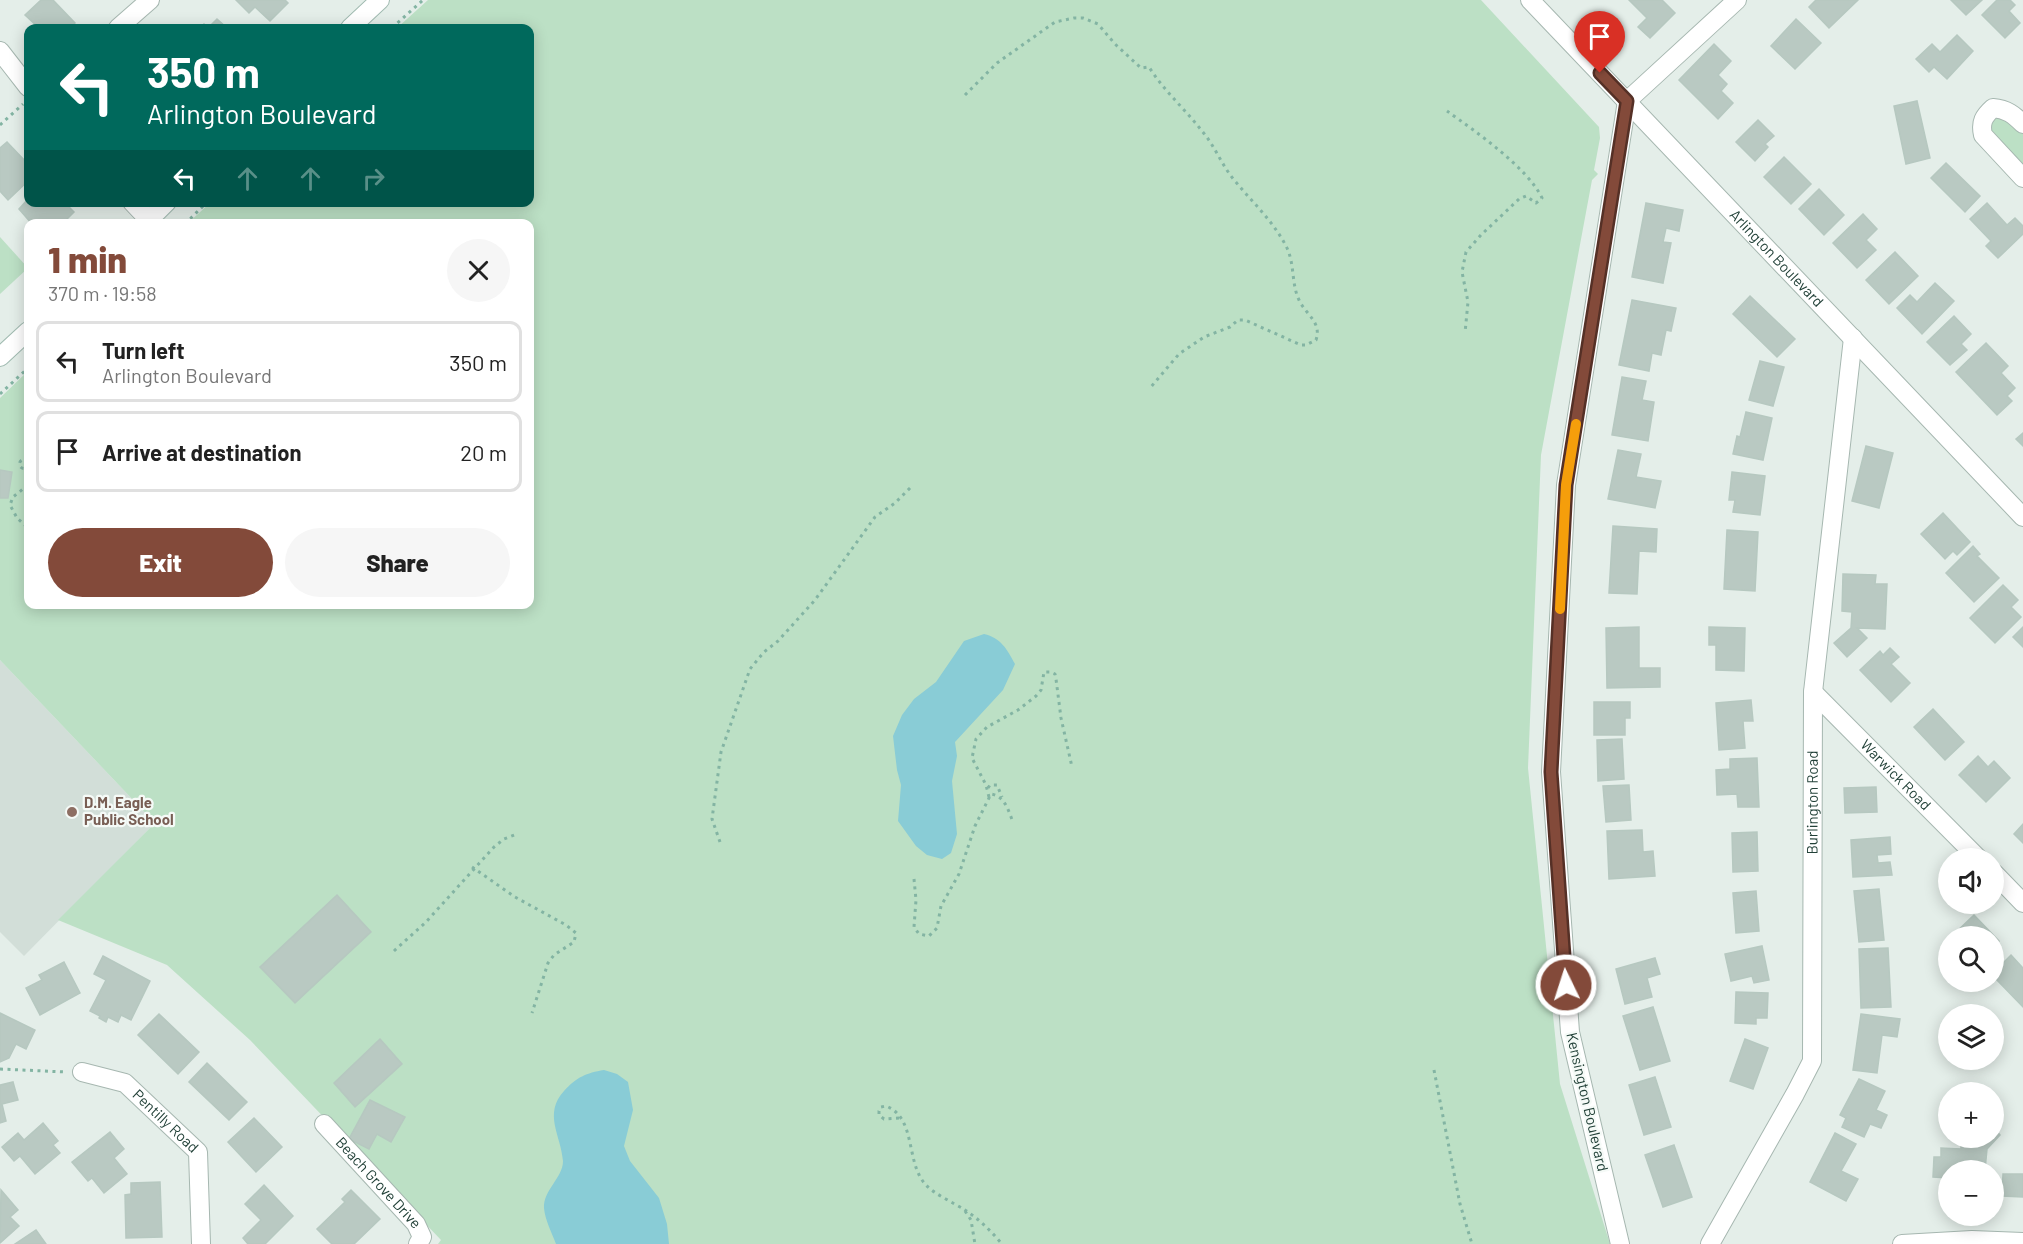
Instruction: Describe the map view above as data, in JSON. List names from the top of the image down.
{
  "streets": {
    "street": [
      "Arlington Boulevard",
      "Warwick Road",
      "Burlington Road",
      "Kensington Boulevard",
      "Pentilly Road",
      "Beach Grove Drive"
    ]
  },
  "crossings": [
    ["Arlington Boulevard", "Burlington Road"],
    ["Arlington Boulevard", "Kensington Boulevard"],
    ["Warwick Road", "Burlington Road"]
  ],
  "places": ["D.M. Eagle Public School"],
  "page": {
    "turn": ["350 m", "Arlington Boulevard"],
    "heading": ["1 min", "370 m · 19:58"],
    "list": [
      {
        "name": "Turn left",
        "note": "Arlington Boulevard",
        "value": "350 m"
      },
      {
        "name": "Arrive at destination",
        "value": "20 m"
      }
    ],
    "buttons": ["Exit", "Share"],
    "map_buttons": ["+", "−"]
  }
}
